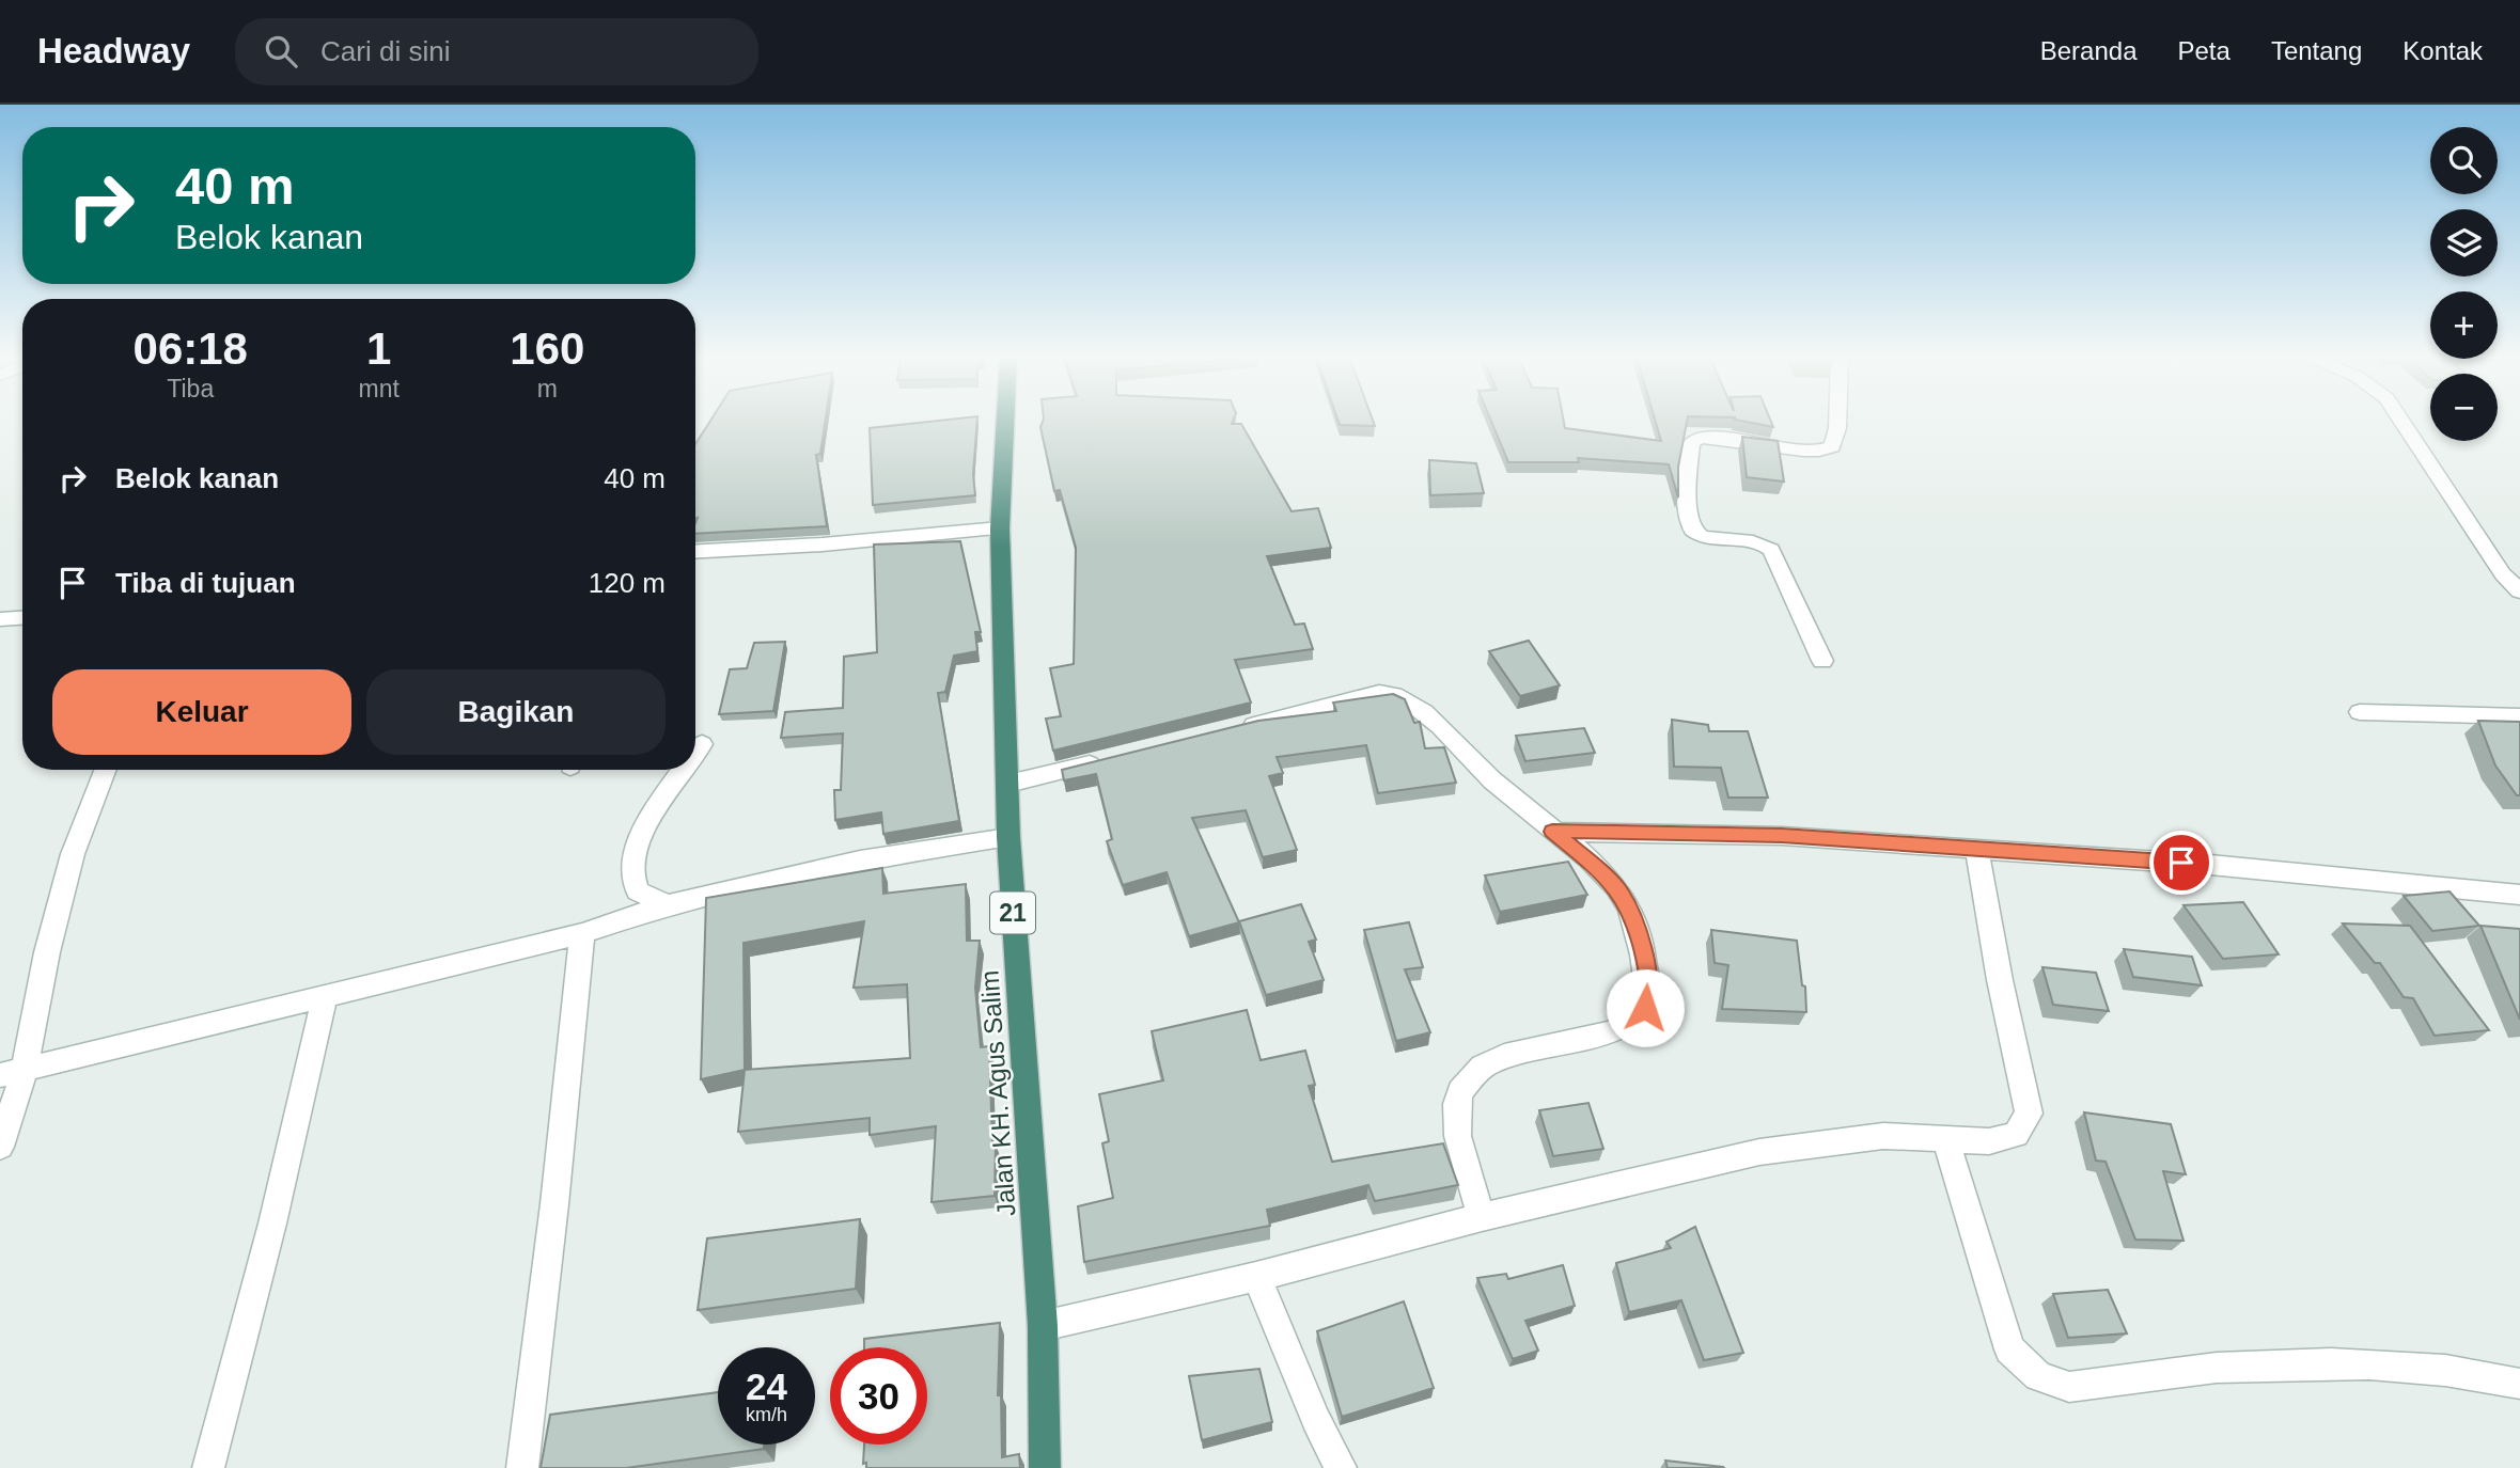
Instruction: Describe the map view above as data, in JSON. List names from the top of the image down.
{
  "streets": {
    "highway": ["21", "Jalan KH. Agus Salim"]
  },
  "page": {
    "header": "Headway",
    "search": "Cari di sini",
    "nav": [
      "Beranda",
      "Peta",
      "Tentang",
      "Kontak"
    ],
    "map_buttons": ["+", "−"],
    "turn": ["40 m", "Belok kanan"],
    "eta": [
      "06:18",
      "Tiba",
      "1",
      "mnt",
      "160",
      "m"
    ],
    "list": [
      {
        "name": "Belok kanan",
        "value": "40 m"
      },
      {
        "name": "Tiba di tujuan",
        "value": "120 m"
      }
    ],
    "buttons": ["Keluar", "Bagikan"],
    "speed": "24 km/h",
    "limit": "30"
  }
}
